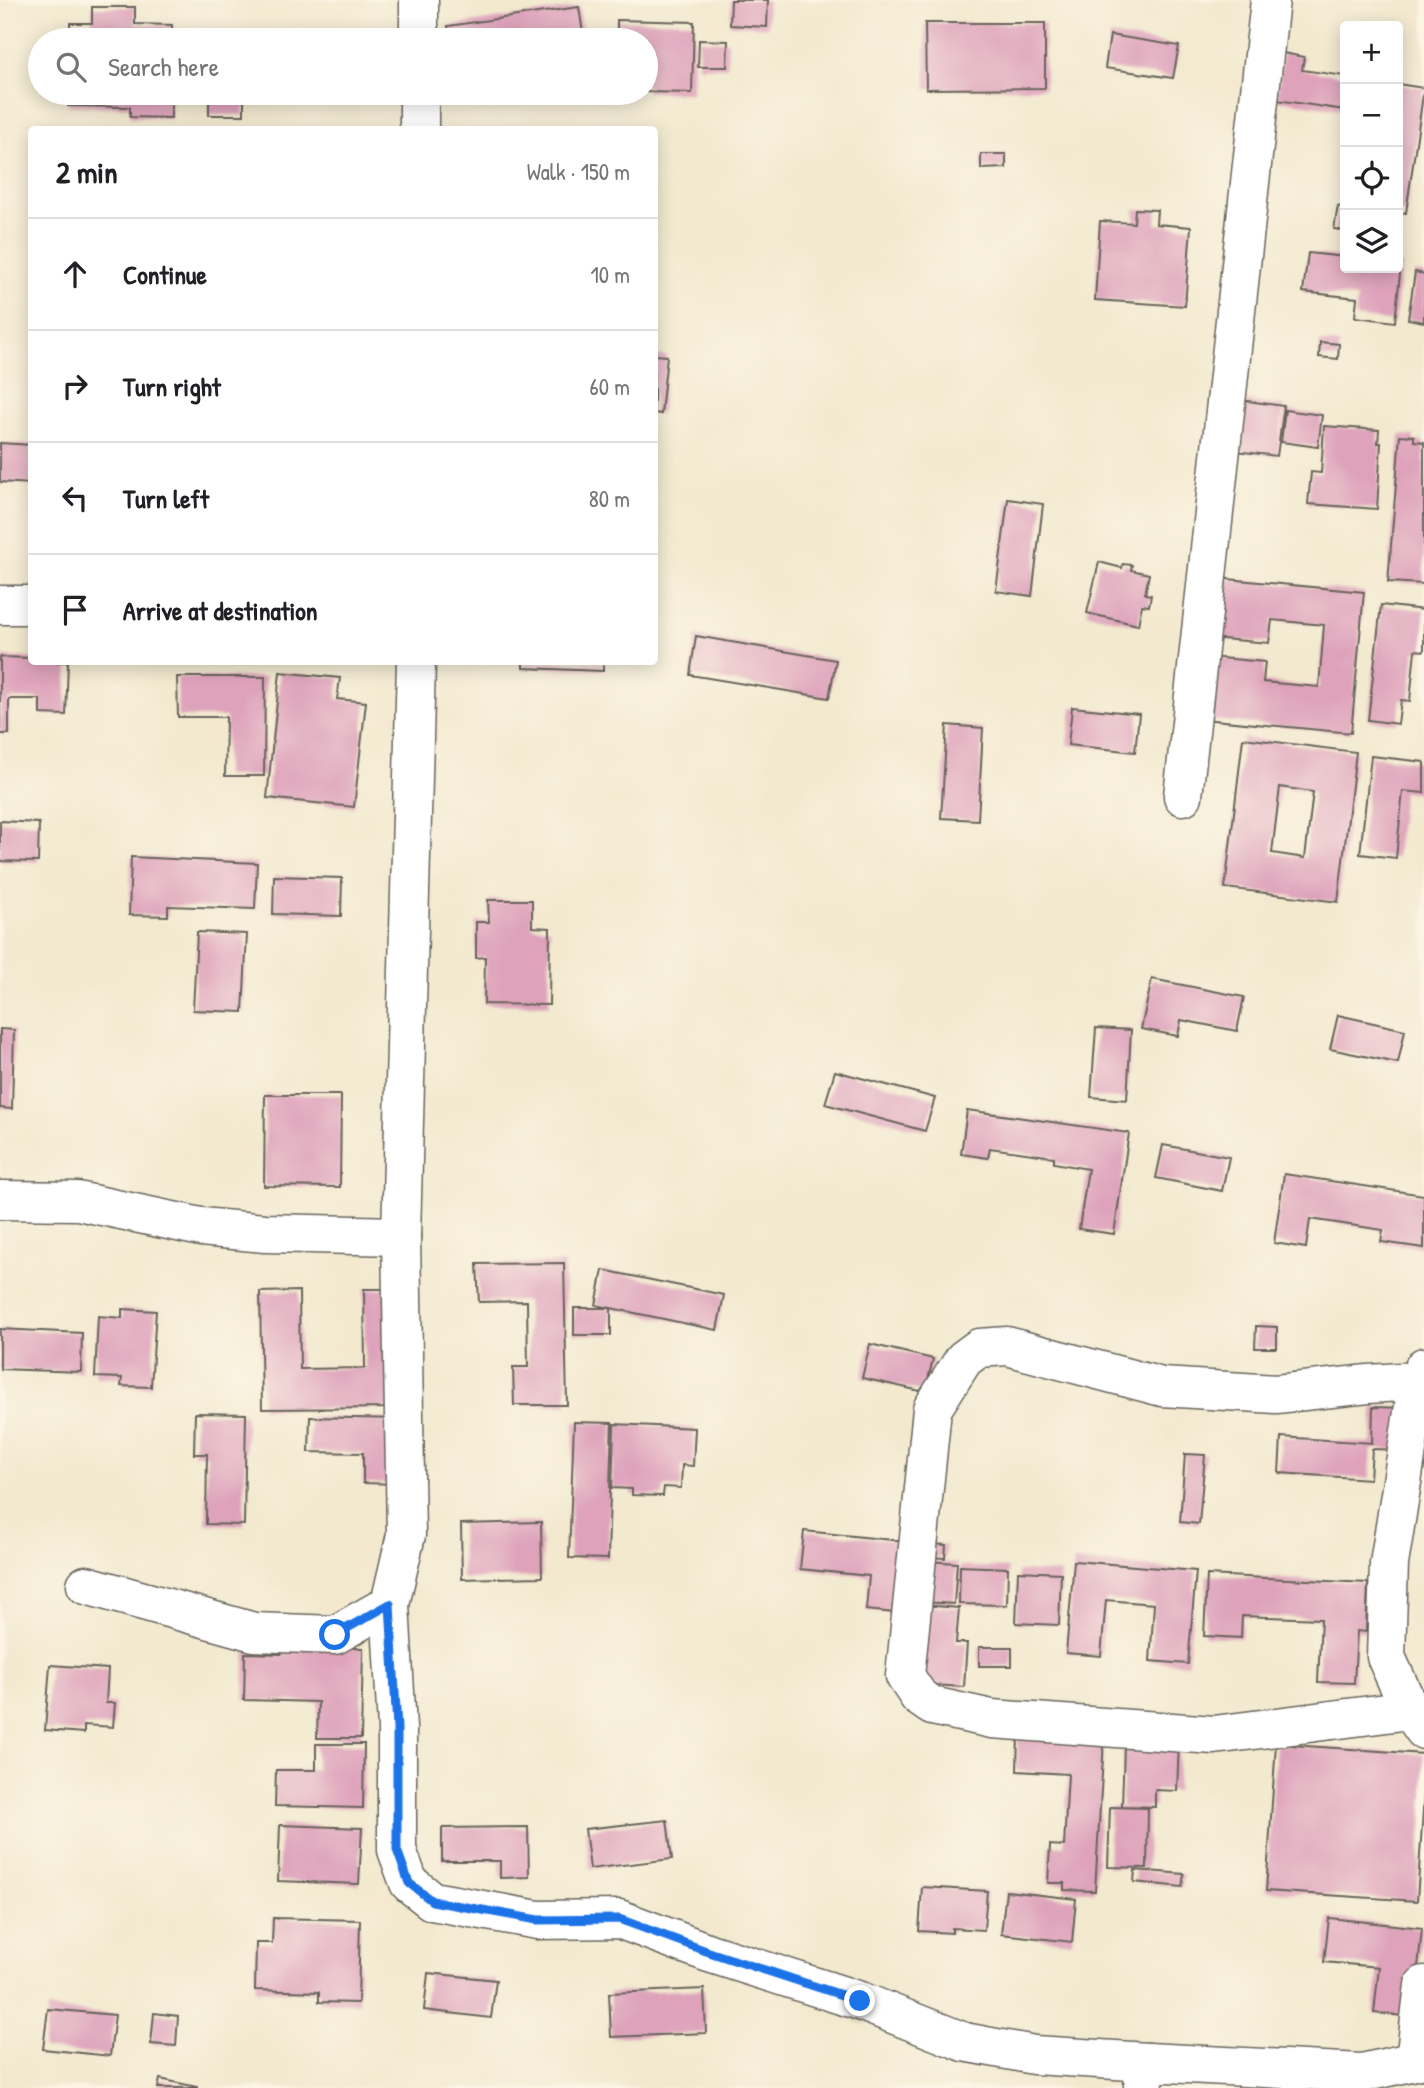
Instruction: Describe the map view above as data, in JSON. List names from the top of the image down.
{
  "page": {
    "map_buttons": ["+", "−"],
    "search": "Search here",
    "heading": ["2 min", "Walk · 150 m"],
    "list": [
      ["Continue", "10 m"],
      ["Turn right", "60 m"],
      ["Turn left", "80 m"],
      "Arrive at destination"
    ]
  }
}
